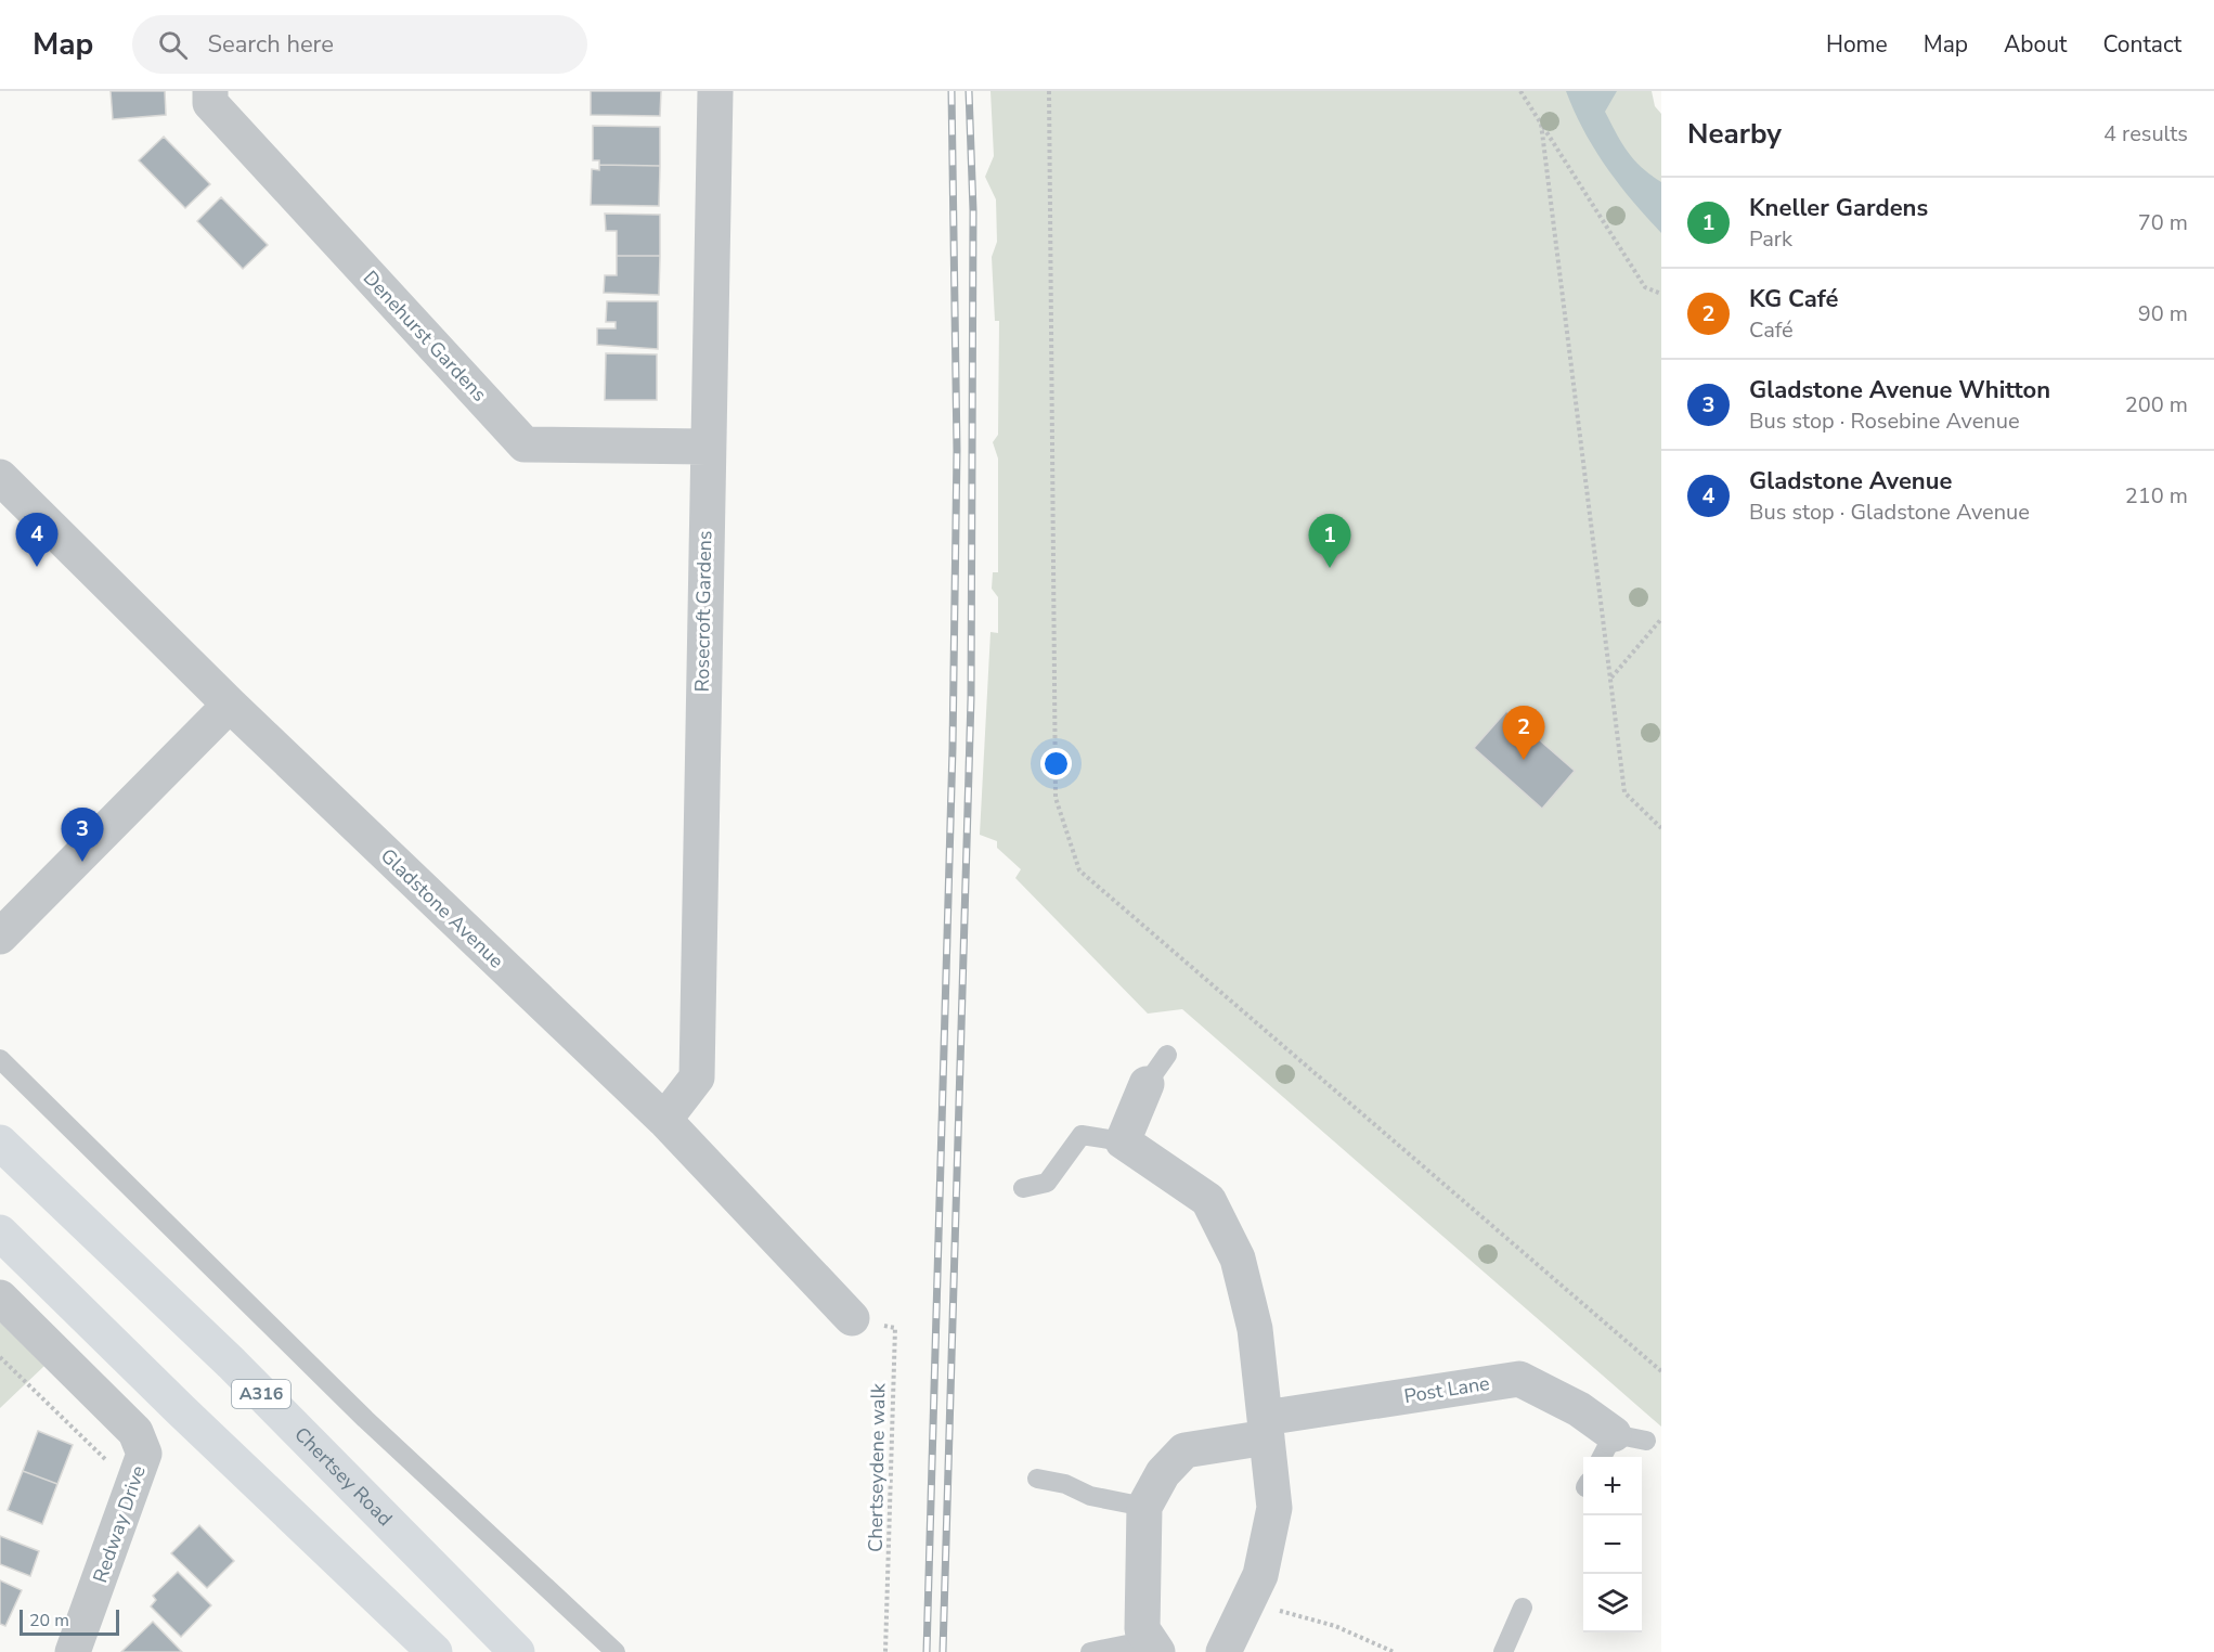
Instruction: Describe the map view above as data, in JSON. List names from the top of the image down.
{
  "streets": {
    "highway": ["A316", "Chertsey Road"],
    "street": [
      "Denehurst Gardens",
      "Rosecroft Gardens",
      "Gladstone Avenue",
      "Post Lane",
      "Redway Drive"
    ],
    "path": ["Chertseydene walk"]
  },
  "crossings": [
    ["Denehurst Gardens", "Rosecroft Gardens"],
    ["Rosecroft Gardens", "Gladstone Avenue"],
    ["Gladstone Avenue", "Chertseydene walk"]
  ],
  "scale_bar": "20 m",
  "page": {
    "header": "Map",
    "search": "Search here",
    "nav": [
      "Home",
      "Map",
      "About",
      "Contact"
    ],
    "heading": ["Nearby", "4 results"],
    "list": [
      {
        "mark": "1",
        "name": "Kneller Gardens",
        "note": "Park",
        "value": "70 m"
      },
      {
        "mark": "2",
        "name": "KG Café",
        "note": "Café",
        "value": "90 m"
      },
      {
        "mark": "3",
        "name": "Gladstone Avenue Whitton",
        "note": "Bus stop · Rosebine Avenue",
        "value": "200 m"
      },
      {
        "mark": "4",
        "name": "Gladstone Avenue",
        "note": "Bus stop · Gladstone Avenue",
        "value": "210 m"
      }
    ],
    "pins": [
      "4",
      "1",
      "2",
      "3"
    ],
    "map_buttons": ["+", "−"],
    "scale": "20 m"
  }
}
